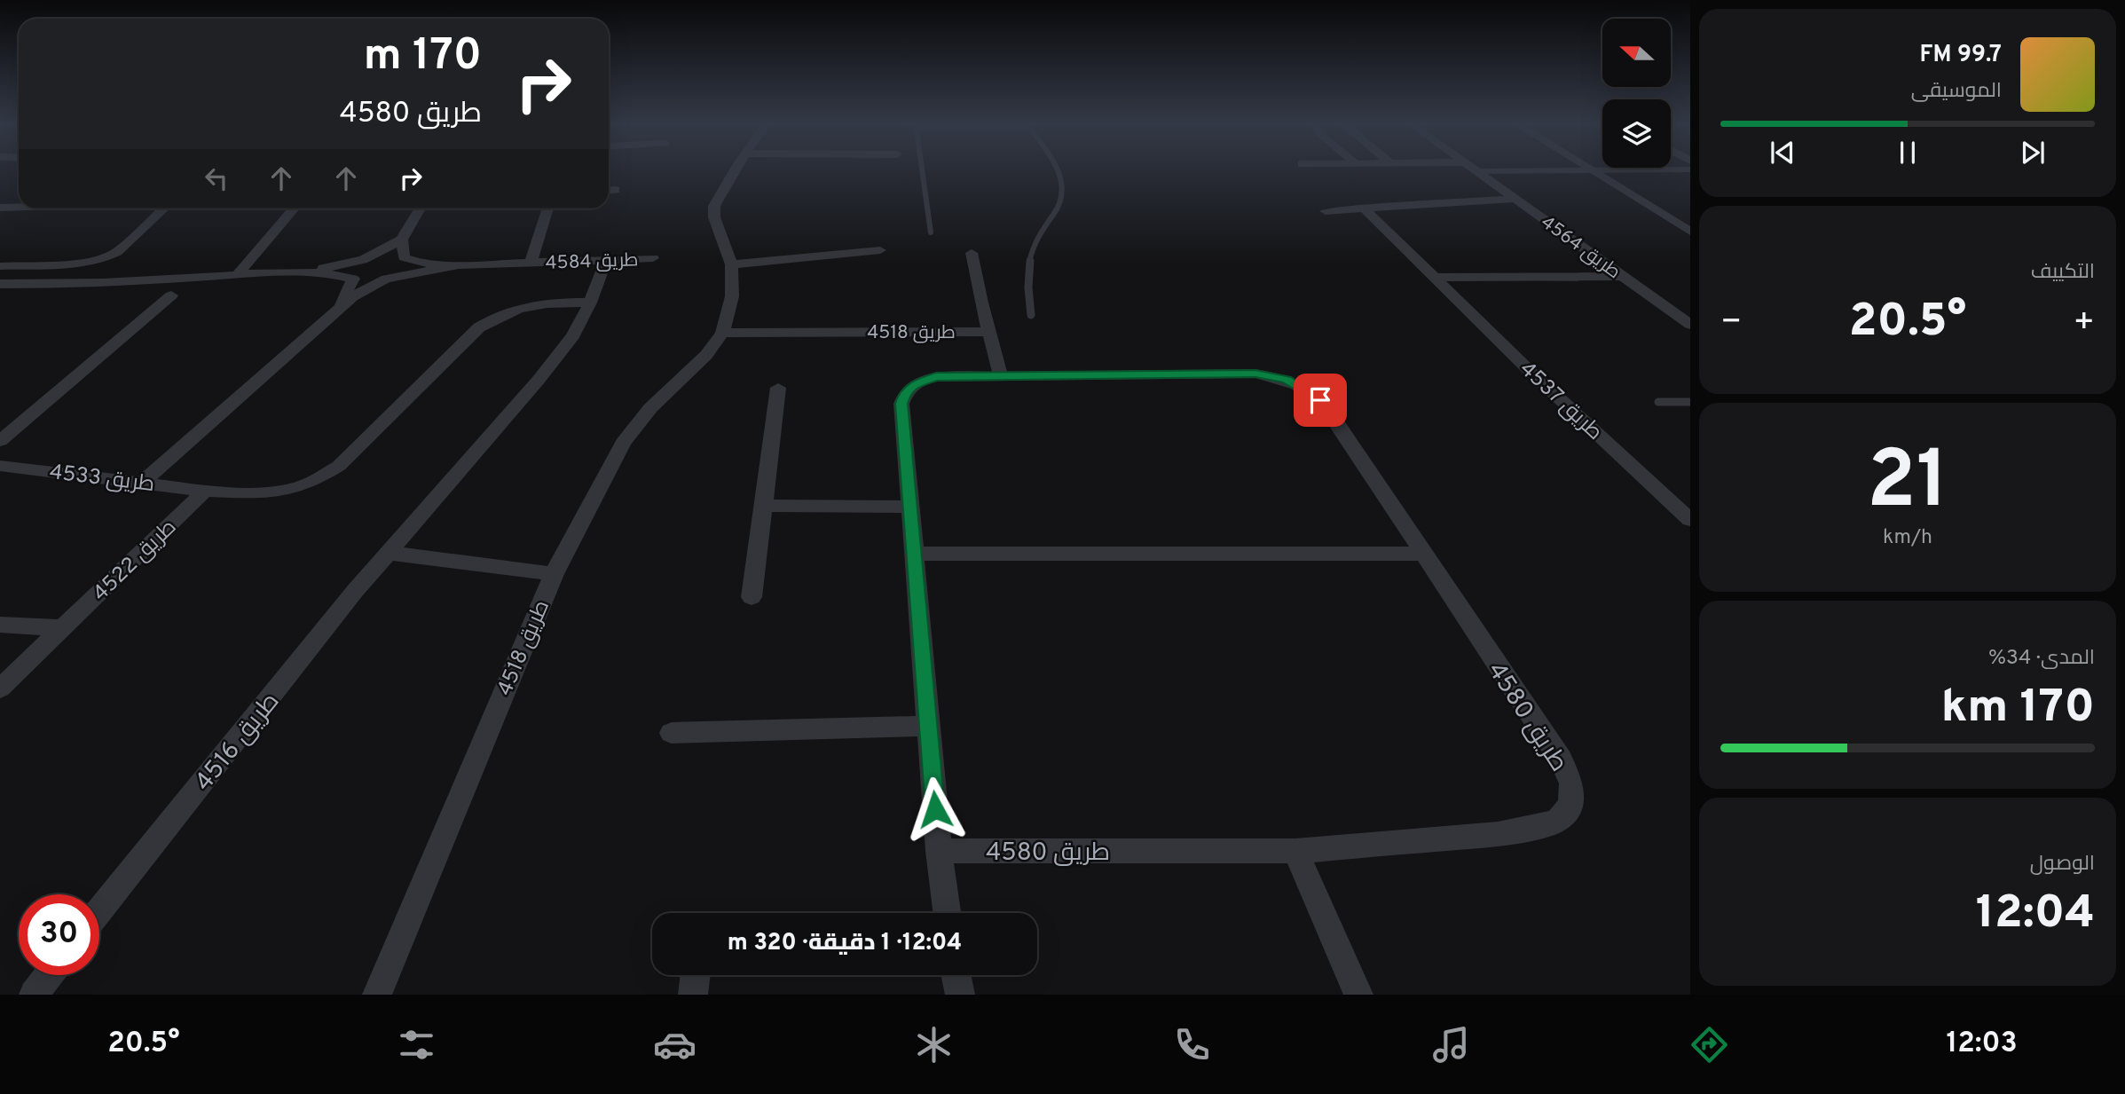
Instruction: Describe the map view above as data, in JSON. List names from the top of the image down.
{
  "streets": {
    "street": [
      "طريق 4564",
      "طريق 4584",
      "طريق 4518",
      "طريق 4537",
      "طريق 4533",
      "طريق 4522",
      "طريق 4580",
      "طريق 4516"
    ]
  },
  "crossings": [
    ["طريق 4584", "طريق 4516"],
    ["طريق 4533", "طريق 4522"]
  ],
  "north": "left",
  "page": {
    "turn": ["170 m", "طريق 4580"],
    "song": ["99.7 FM", "الموسيقى"],
    "tile": [
      "التكييف",
      ["21", "km/h"],
      ["المدى · 34%", "170 km"],
      ["الوصول", "12:04"]
    ],
    "heat": ["−", "20.5°", "+"],
    "limit": "30",
    "trip": "12:04 · 1 دقيقة · 320 m",
    "tabs": ["12:03", "20.5°"]
  }
}
